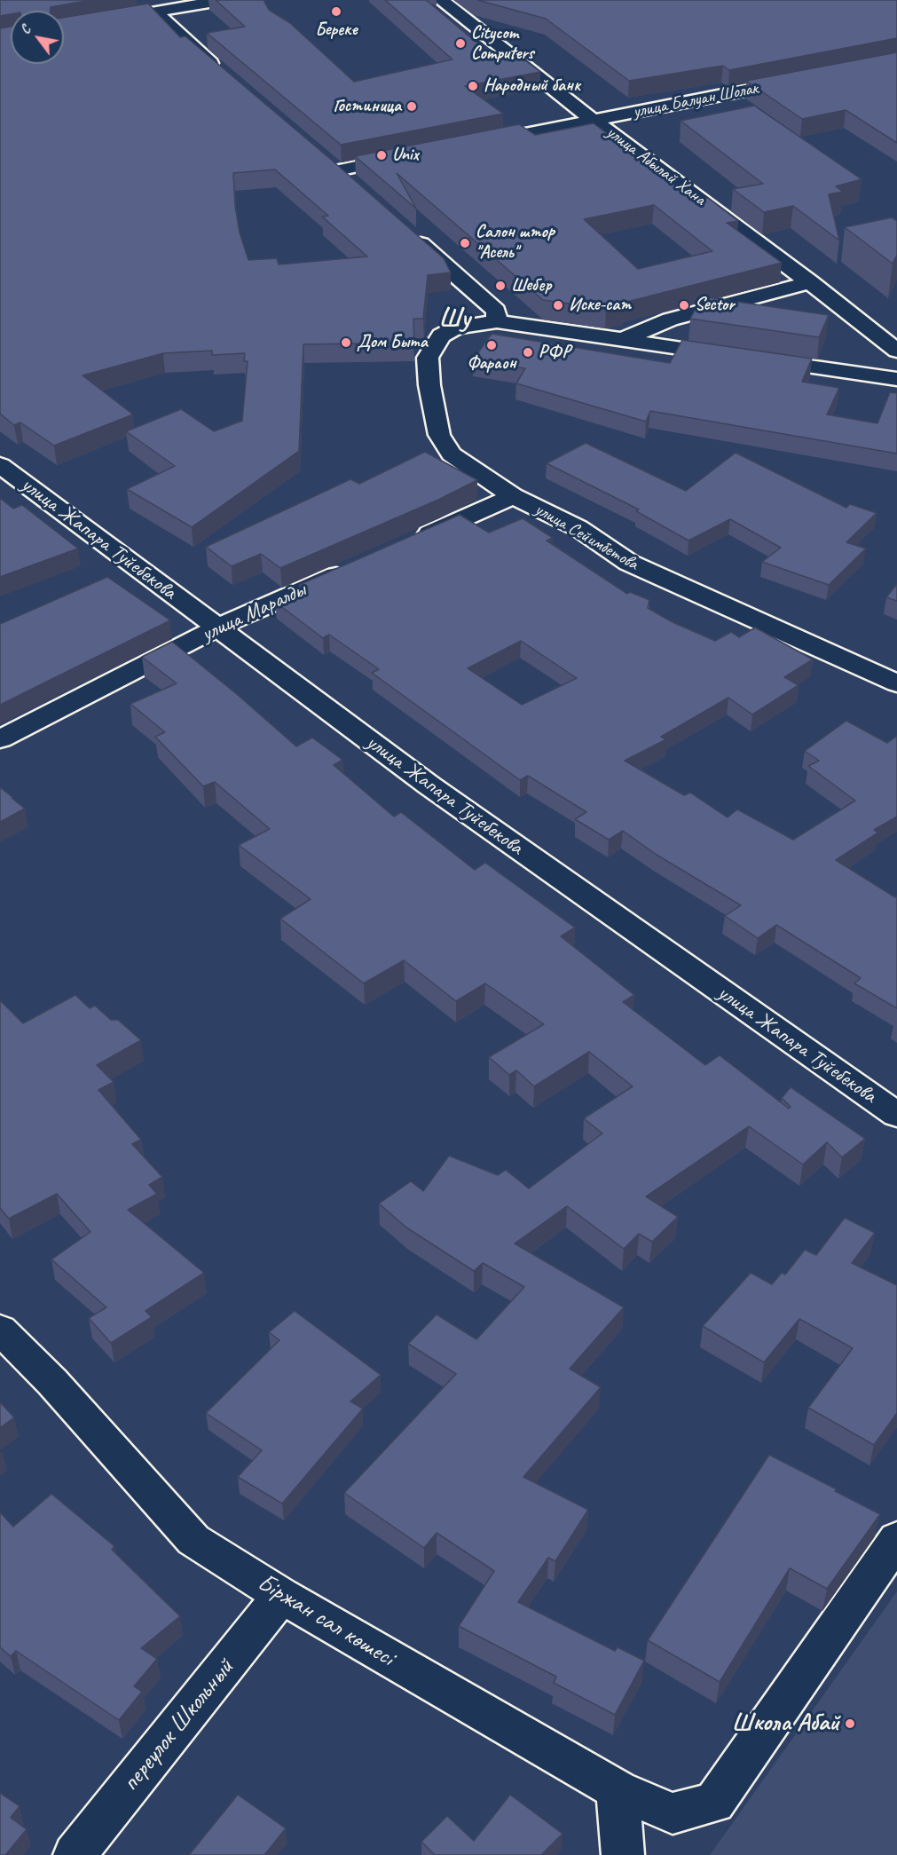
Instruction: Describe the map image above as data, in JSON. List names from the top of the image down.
{
  "streets": {
    "street": [
      "улица Балуан Шолак",
      "улица Абылай Хана",
      "улица Сейимбетова",
      "улица Жапара Туйебекова",
      "улица Маралды",
      "Біржан сал көшесі",
      "переулок Школьный"
    ]
  },
  "crossings": [
    ["улица Балуан Шолак", "улица Абылай Хана"],
    ["улица Жапара Туйебекова", "улица Маралды"],
    ["Біржан сал көшесі", "переулок Школьный"]
  ],
  "districts": ["Шу"],
  "places": [
    "Береке",
    "Citycom Computers",
    "Народный банк",
    "Гостиница",
    "Unix",
    "Салон штор \"Асель\"",
    "Шебер",
    "Иске-сат",
    "Sector",
    "Дом Быта",
    "Фараон",
    "РФР",
    "Школа Абай"
  ],
  "north": "top left"
}
